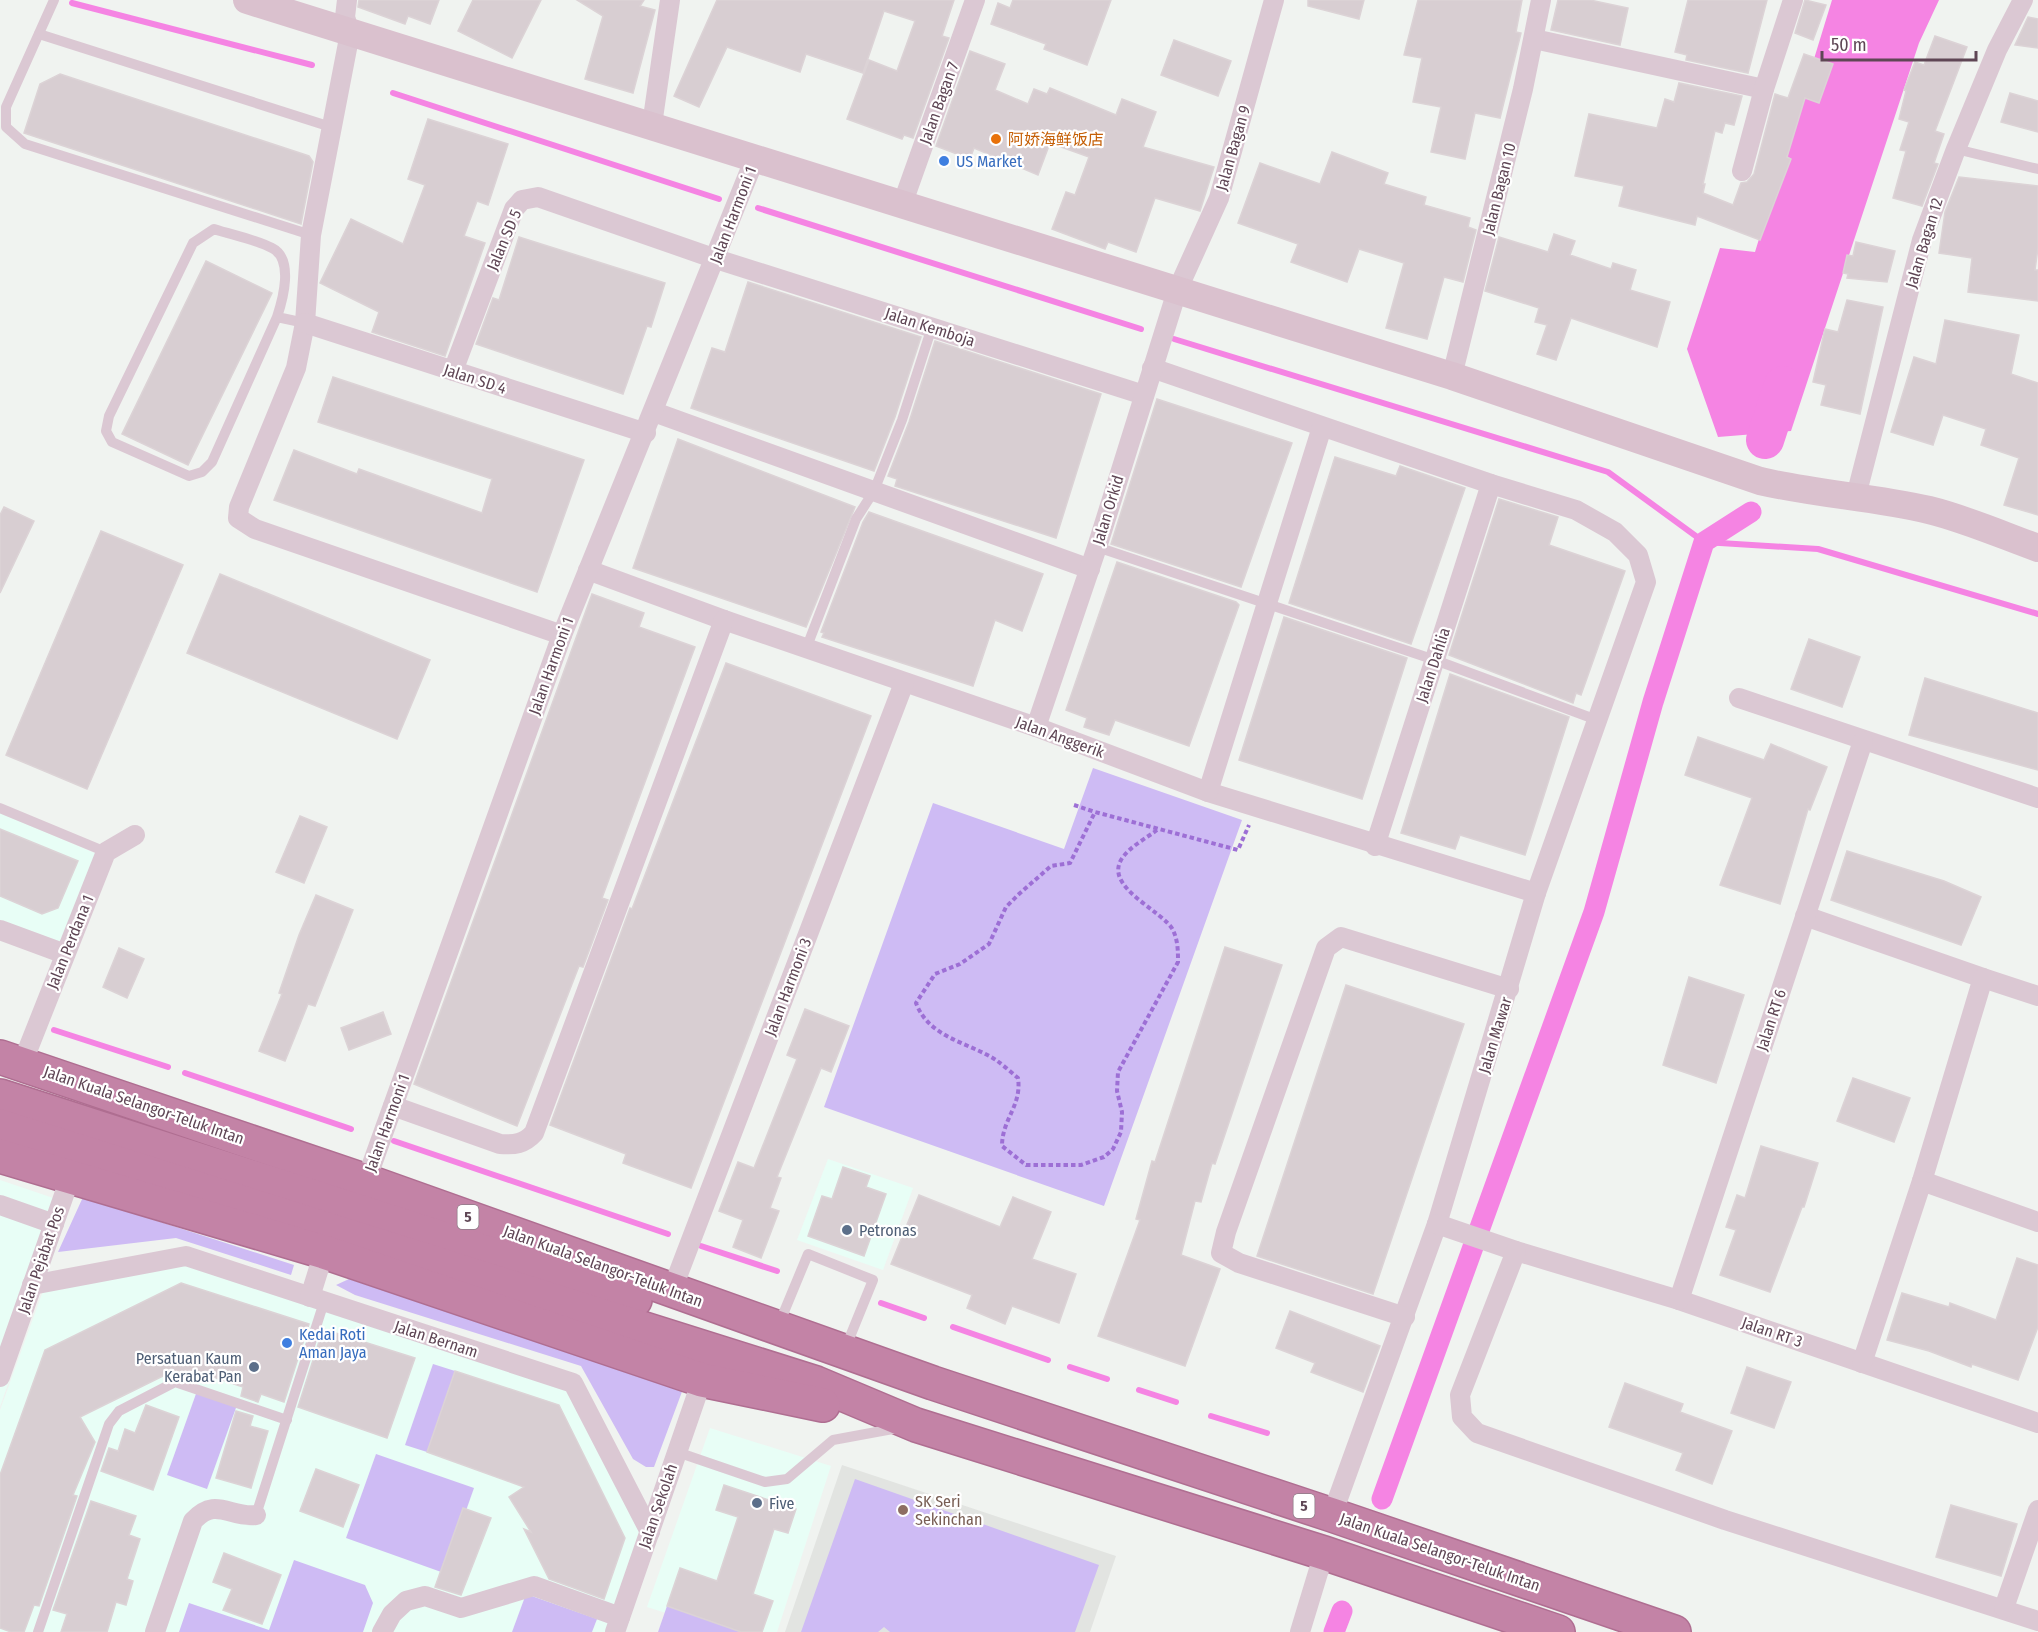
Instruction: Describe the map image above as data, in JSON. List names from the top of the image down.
{
  "streets": {
    "highway": ["Jalan Kuala Selangor-Teluk Intan", "5"],
    "street": [
      "Jalan Bagan 7",
      "Jalan Bagan 9",
      "Jalan Bagan 10",
      "Jalan Harmoni 1",
      "Jalan SD 5",
      "Jalan Bagan 12",
      "Jalan Kemboja",
      "Jalan SD 4",
      "Jalan Orkid",
      "Jalan Dahlia",
      "Jalan Anggerik",
      "Jalan Perdana 1",
      "Jalan Harmoni 3",
      "Jalan RT 6",
      "Jalan Mawar",
      "Jalan Pejabat Pos",
      "Jalan RT 3",
      "Jalan Bernam",
      "Jalan Sekolah"
    ]
  },
  "crossings": [
    ["Jalan Bagan 9", "Jalan Orkid"],
    ["Jalan Harmoni 1", "Jalan SD 5"],
    ["Jalan Harmoni 1", "Jalan Kemboja"],
    ["Jalan Harmoni 1", "Jalan SD 4"],
    ["Jalan Harmoni 1", "Jalan Anggerik"],
    ["Jalan Harmoni 1", "Jalan Kuala Selangor-Teluk Intan"],
    ["Jalan SD 5", "Jalan Kemboja"],
    ["Jalan SD 5", "Jalan SD 4"],
    ["Jalan Kemboja", "Jalan Orkid"],
    ["Jalan Orkid", "Jalan Anggerik"],
    ["Jalan Dahlia", "Jalan Anggerik"],
    ["Jalan Dahlia", "Jalan Mawar"],
    ["Jalan Anggerik", "Jalan Harmoni 3"],
    ["Jalan Anggerik", "Jalan Mawar"],
    ["Jalan Perdana 1", "Jalan Kuala Selangor-Teluk Intan"],
    ["Jalan Harmoni 3", "Jalan Kuala Selangor-Teluk Intan"],
    ["Jalan RT 6", "Jalan RT 3"],
    ["Jalan Mawar", "Jalan Kuala Selangor-Teluk Intan"],
    ["Jalan Mawar", "Jalan RT 3"],
    ["5", "Jalan Pejabat Pos"],
    ["5", "Jalan Sekolah"],
    ["Jalan Pejabat Pos", "Jalan Bernam"],
    ["Jalan Bernam", "Jalan Sekolah"]
  ],
  "places": [
    "阿娇海鲜饭店",
    "US Market",
    "Petronas",
    "Kedai Roti Aman Jaya",
    "Persatuan Kaum Kerabat Pan",
    "Five",
    "SK Seri Sekinchan"
  ],
  "scale_bar": "50 m"
}
